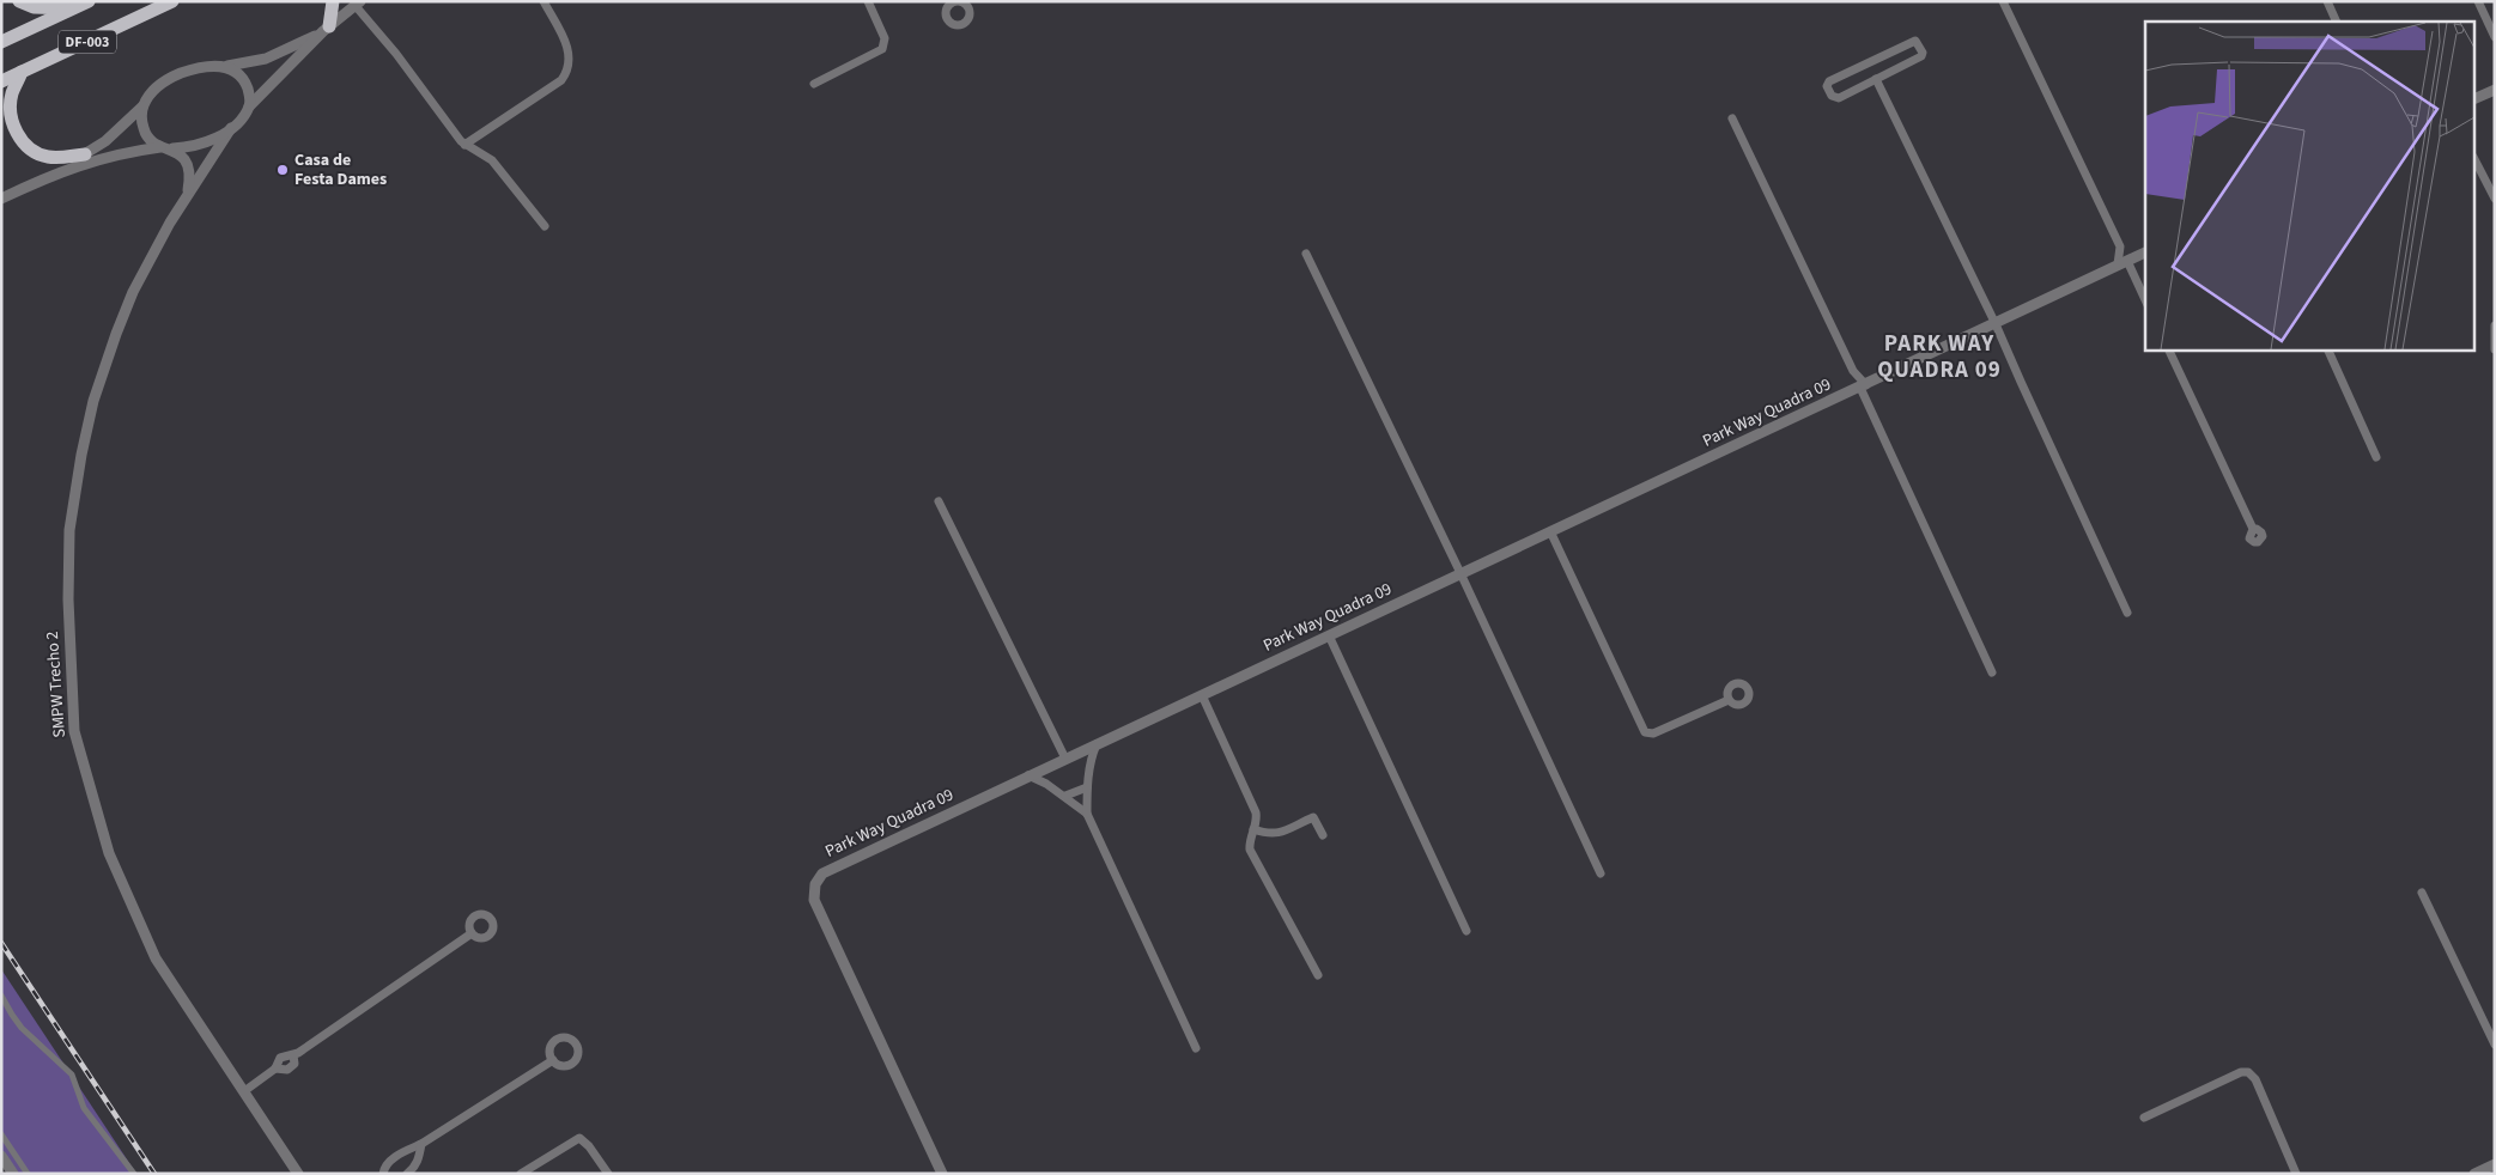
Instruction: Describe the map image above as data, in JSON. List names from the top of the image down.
{
  "streets": {
    "highway": ["DF-003"],
    "street": ["Park Way Quadra 09", "SMPW Trecho 2"]
  },
  "districts": ["PARK WAY QUADRA 09"],
  "places": ["Casa de Festa Dames"]
}
